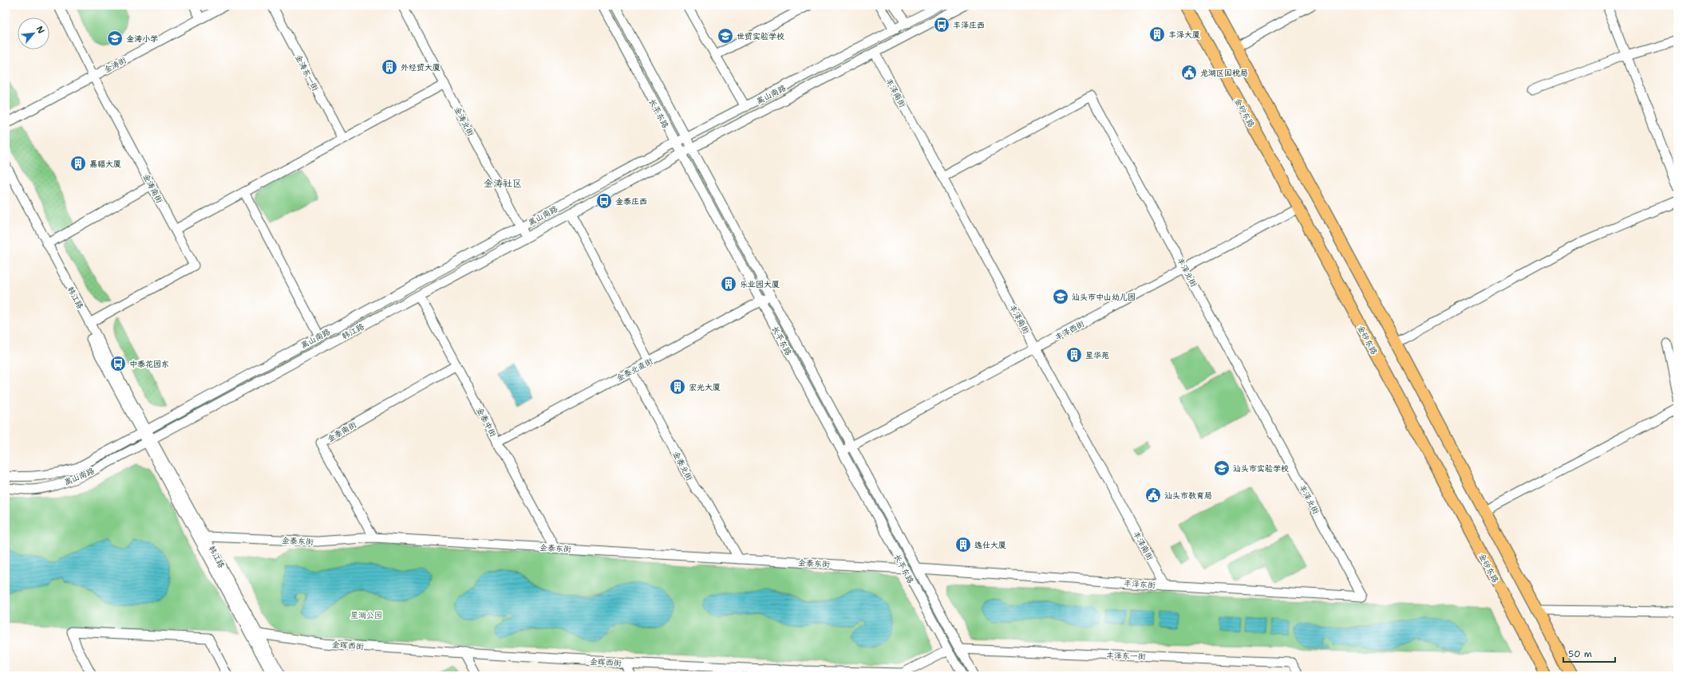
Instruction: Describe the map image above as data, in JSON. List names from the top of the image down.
{
  "streets": {
    "main road": ["金砂东路"],
    "street": [
      "金涛街",
      "金涛东一街",
      "丰泽南街",
      "嵩山南路",
      "长平东路",
      "金涛北街",
      "金涛南街",
      "丰泽北街",
      "韩江路",
      "丰泽西街",
      "金泰北直街",
      "金泰中街",
      "金泰南街",
      "金泰北街",
      "金泰东街",
      "丰泽东街",
      "金晖西街",
      "丰泽东一街"
    ]
  },
  "crossings": [
    ["金涛街", "金涛南街"],
    ["丰泽南街", "嵩山南路"],
    ["丰泽南街", "丰泽北街"],
    ["丰泽南街", "丰泽西街"],
    ["丰泽南街", "丰泽东街"],
    ["嵩山南路", "长平东路"],
    ["嵩山南路", "金涛北街"],
    ["嵩山南路", "韩江路"],
    ["嵩山南路", "金泰中街"],
    ["金砂东路", "丰泽西街"],
    ["长平东路", "丰泽西街"],
    ["长平东路", "金泰北直街"],
    ["长平东路", "金泰东街"],
    ["长平东路", "丰泽东街"],
    ["长平东路", "金晖西街"],
    ["长平东路", "丰泽东一街"],
    ["金涛南街", "韩江路"],
    ["丰泽北街", "丰泽西街"],
    ["丰泽北街", "丰泽东街"],
    ["韩江路", "金泰东街"],
    ["韩江路", "金晖西街"],
    ["金泰北直街", "金泰中街"],
    ["金泰北直街", "金泰北街"],
    ["金泰中街", "金泰南街"],
    ["金泰中街", "金泰东街"],
    ["金泰南街", "金泰东街"],
    ["金泰北街", "金泰东街"]
  ],
  "districts": ["金涛社区"],
  "parks": ["星湖公园"],
  "places": {
    "bus stop": ["丰泽庄西", "金泰庄西", "中泰花园东"],
    "building": [
      "丰泽大厦",
      "外经贸大厦",
      "嘉福大厦",
      "乐业园大厦",
      "星华苑",
      "宏光大厦",
      "逸仕大厦"
    ],
    "school or university": [
      "世贸实验学校",
      "金涛小学",
      "汕头市中山幼儿园",
      "汕头市实验学校"
    ],
    "public building": ["龙湖区国税局", "汕头市教育局"]
  },
  "scale_bar": "50 m",
  "north": "top right"
}
